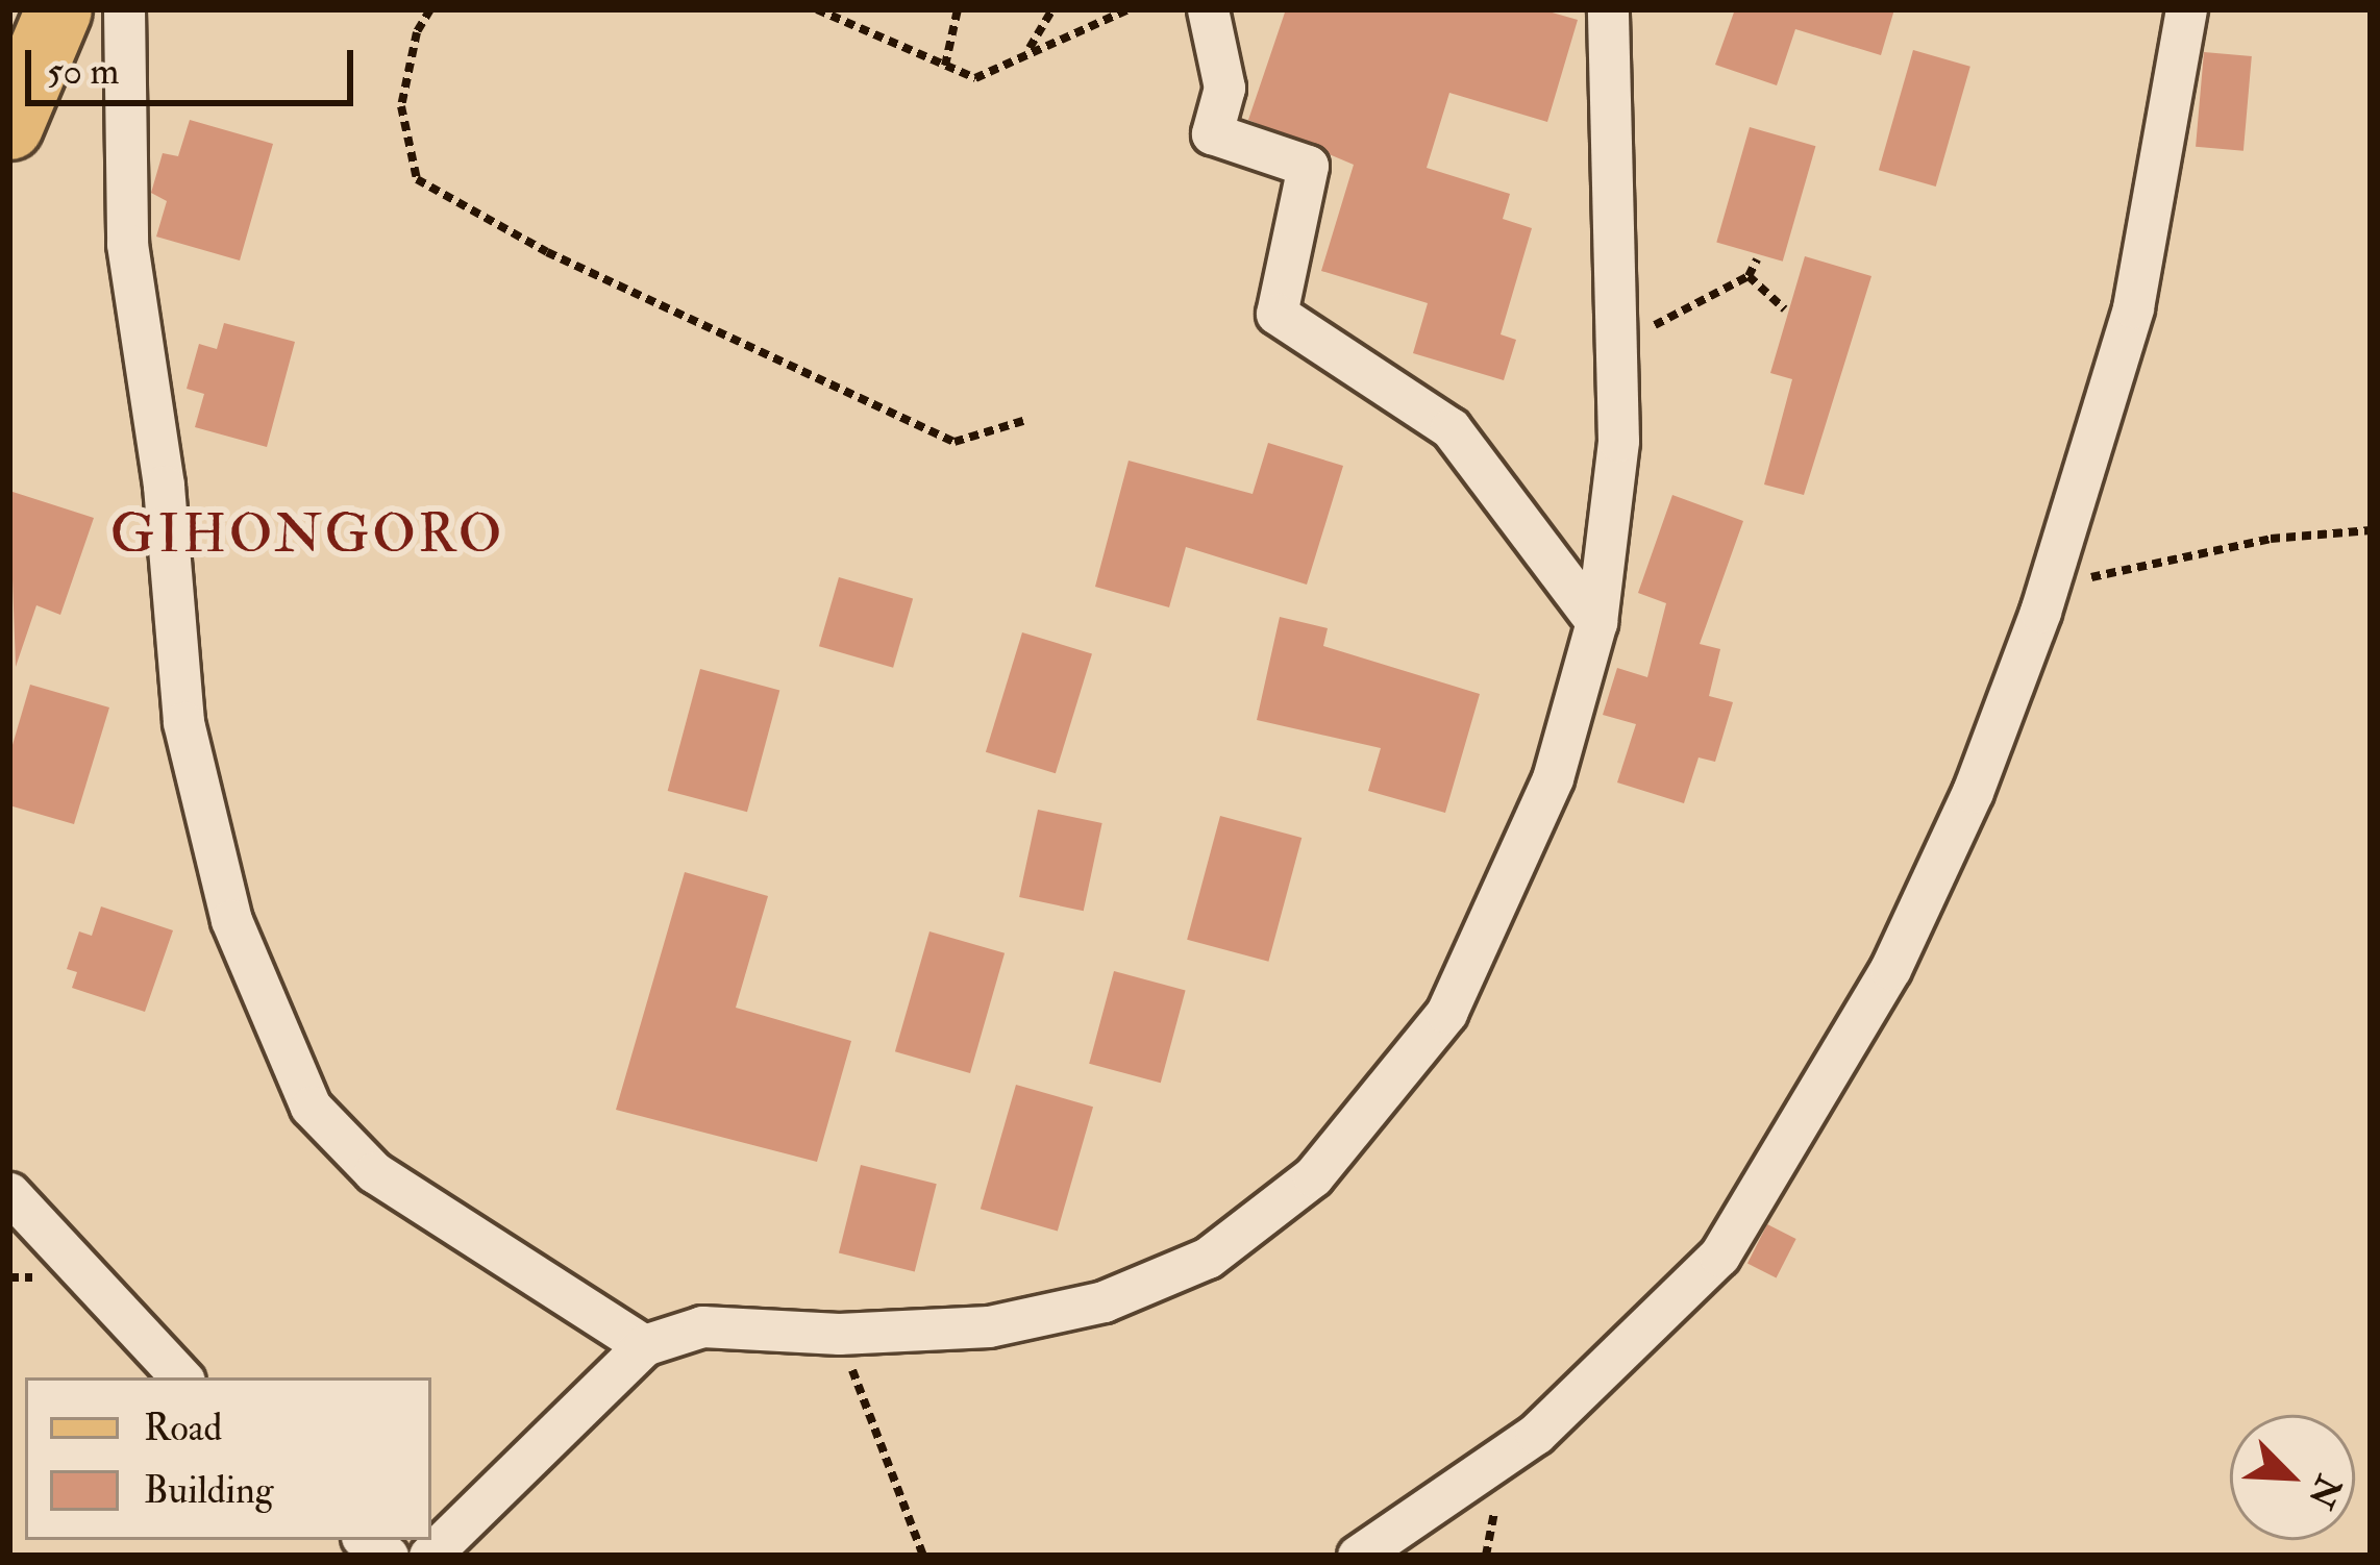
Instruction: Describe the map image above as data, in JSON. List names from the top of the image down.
{
  "districts": ["GIHONGORO"],
  "legend": ["Road", "Building"],
  "scale_bar": "50 m",
  "north": "bottom right"
}
